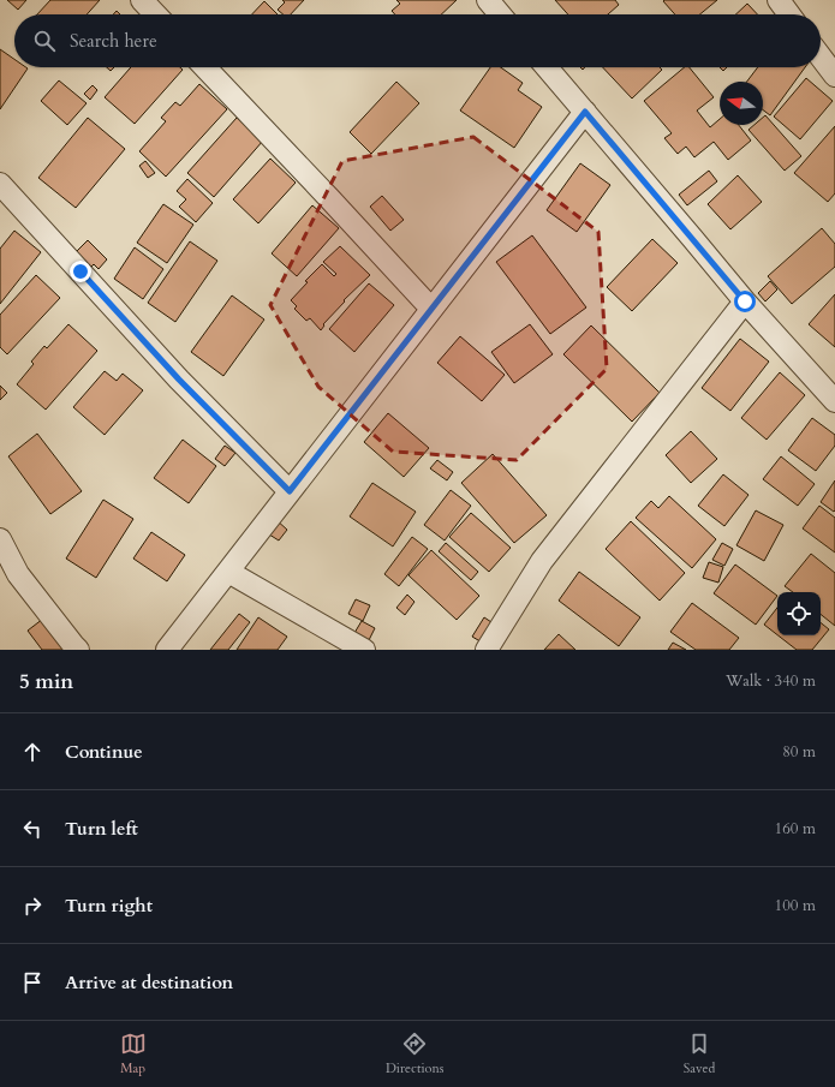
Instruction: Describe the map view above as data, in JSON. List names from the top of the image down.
{
  "north": "left",
  "page": {
    "search": "Search here",
    "heading": ["5 min", "Walk · 340 m"],
    "list": [
      ["Continue", "80 m"],
      ["Turn left", "160 m"],
      ["Turn right", "100 m"],
      "Arrive at destination"
    ],
    "nav": ["Map", "Directions", "Saved"]
  }
}
